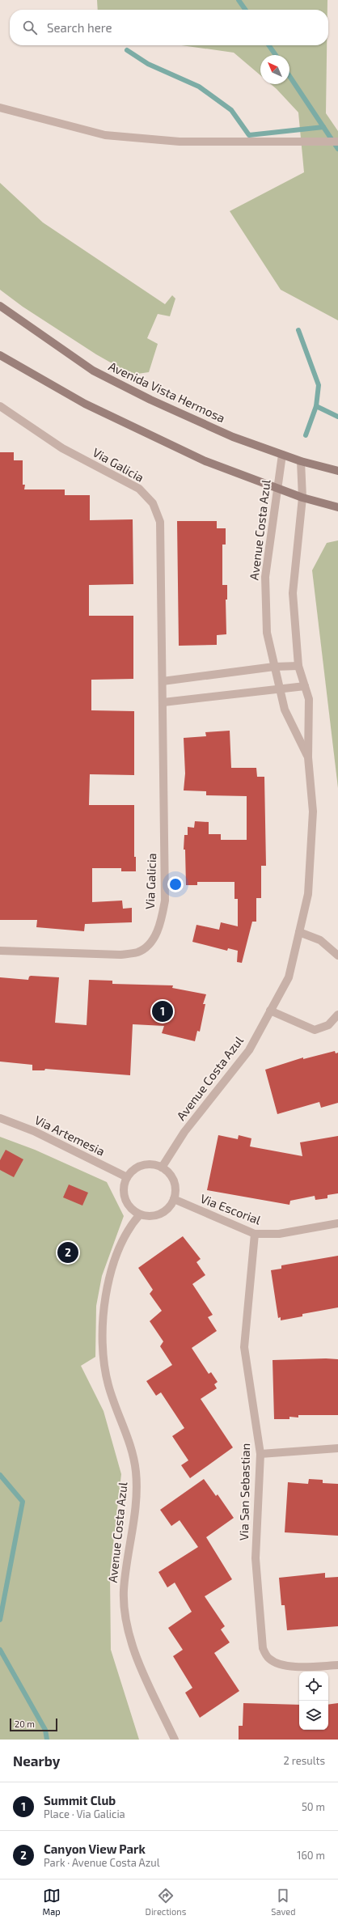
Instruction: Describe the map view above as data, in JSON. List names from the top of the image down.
{
  "streets": {
    "main road": ["Avenida Vista Hermosa"],
    "street": [
      "Via Galicia",
      "Avenue Costa Azul",
      "Via Artemesia",
      "Via Escorial",
      "Via San Sebastian"
    ]
  },
  "crossings": [
    ["Avenida Vista Hermosa", "Avenue Costa Azul"],
    ["Avenue Costa Azul", "Via Artemesia"],
    ["Avenue Costa Azul", "Via Escorial"],
    ["Via Artemesia", "Via Escorial"],
    ["Via Escorial", "Via San Sebastian"]
  ],
  "scale_bar": "20 m",
  "north": "top left",
  "page": {
    "search": "Search here",
    "pins": ["1", "2"],
    "scale": "20 m",
    "heading": ["Nearby", "2 results"],
    "list": [
      {
        "mark": "1",
        "name": "Summit Club",
        "note": "Place · Via Galicia",
        "value": "50 m"
      },
      {
        "mark": "2",
        "name": "Canyon View Park",
        "note": "Park · Avenue Costa Azul",
        "value": "160 m"
      }
    ],
    "nav": ["Map", "Directions", "Saved"]
  }
}
